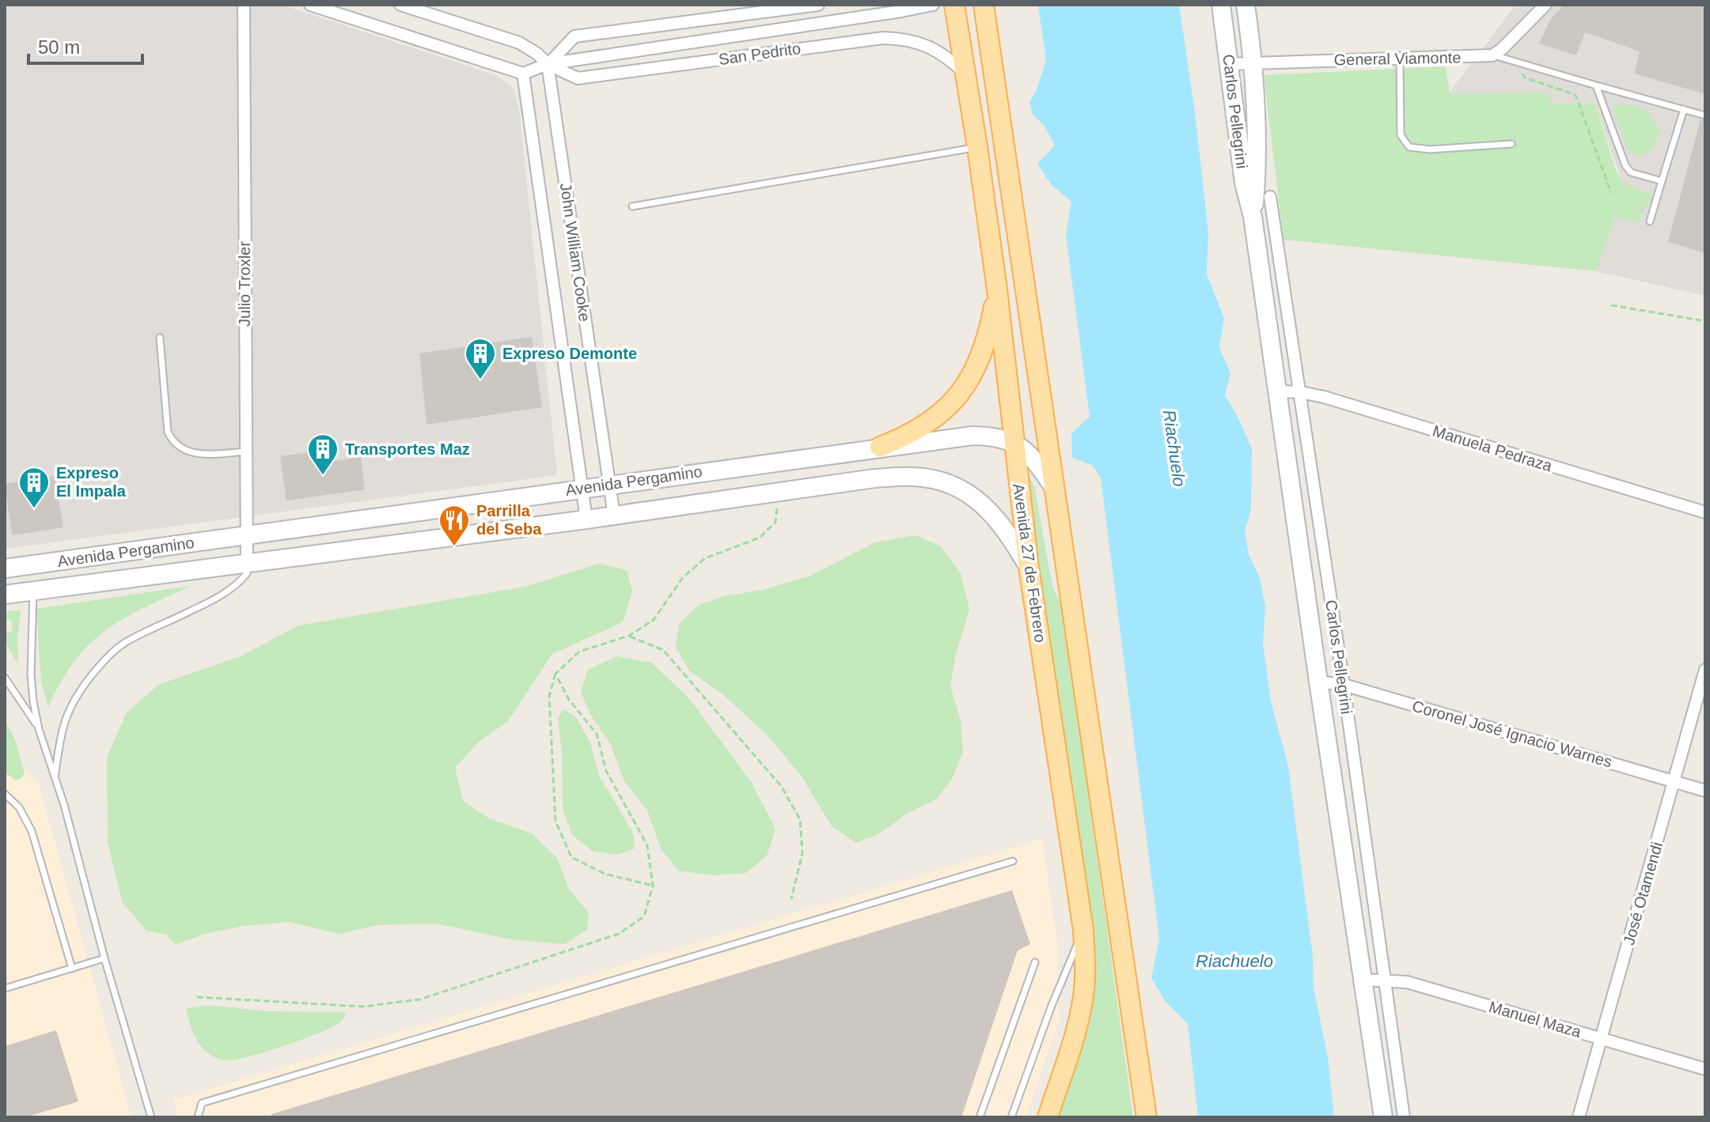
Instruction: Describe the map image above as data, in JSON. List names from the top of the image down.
{
  "streets": {
    "main road": ["Carlos Pellegrini", "Avenida Pergamino", "Avenida 27 de Febrero"],
    "street": [
      "San Pedrito",
      "General Viamonte",
      "John William Cooke",
      "Julio Troxler",
      "Manuela Pedraza",
      "Coronel José Ignacio Warnes",
      "José Otamendi",
      "Manuel Maza"
    ]
  },
  "crossings": [
    ["San Pedrito", "John William Cooke"],
    ["San Pedrito", "Avenida 27 de Febrero"],
    ["General Viamonte", "Carlos Pellegrini"],
    ["Carlos Pellegrini", "Manuela Pedraza"],
    ["Carlos Pellegrini", "Coronel José Ignacio Warnes"],
    ["Carlos Pellegrini", "Manuel Maza"],
    ["John William Cooke", "Avenida Pergamino"],
    ["Julio Troxler", "Avenida Pergamino"],
    ["Avenida Pergamino", "Avenida 27 de Febrero"],
    ["Coronel José Ignacio Warnes", "José Otamendi"],
    ["José Otamendi", "Manuel Maza"]
  ],
  "water": ["Riachuelo"],
  "places": {
    "building": ["Expreso Demonte", "Transportes Maz", "Expreso El Impala"],
    "restaurant": ["Parrilla del Seba"]
  },
  "scale_bar": "50 m"
}
